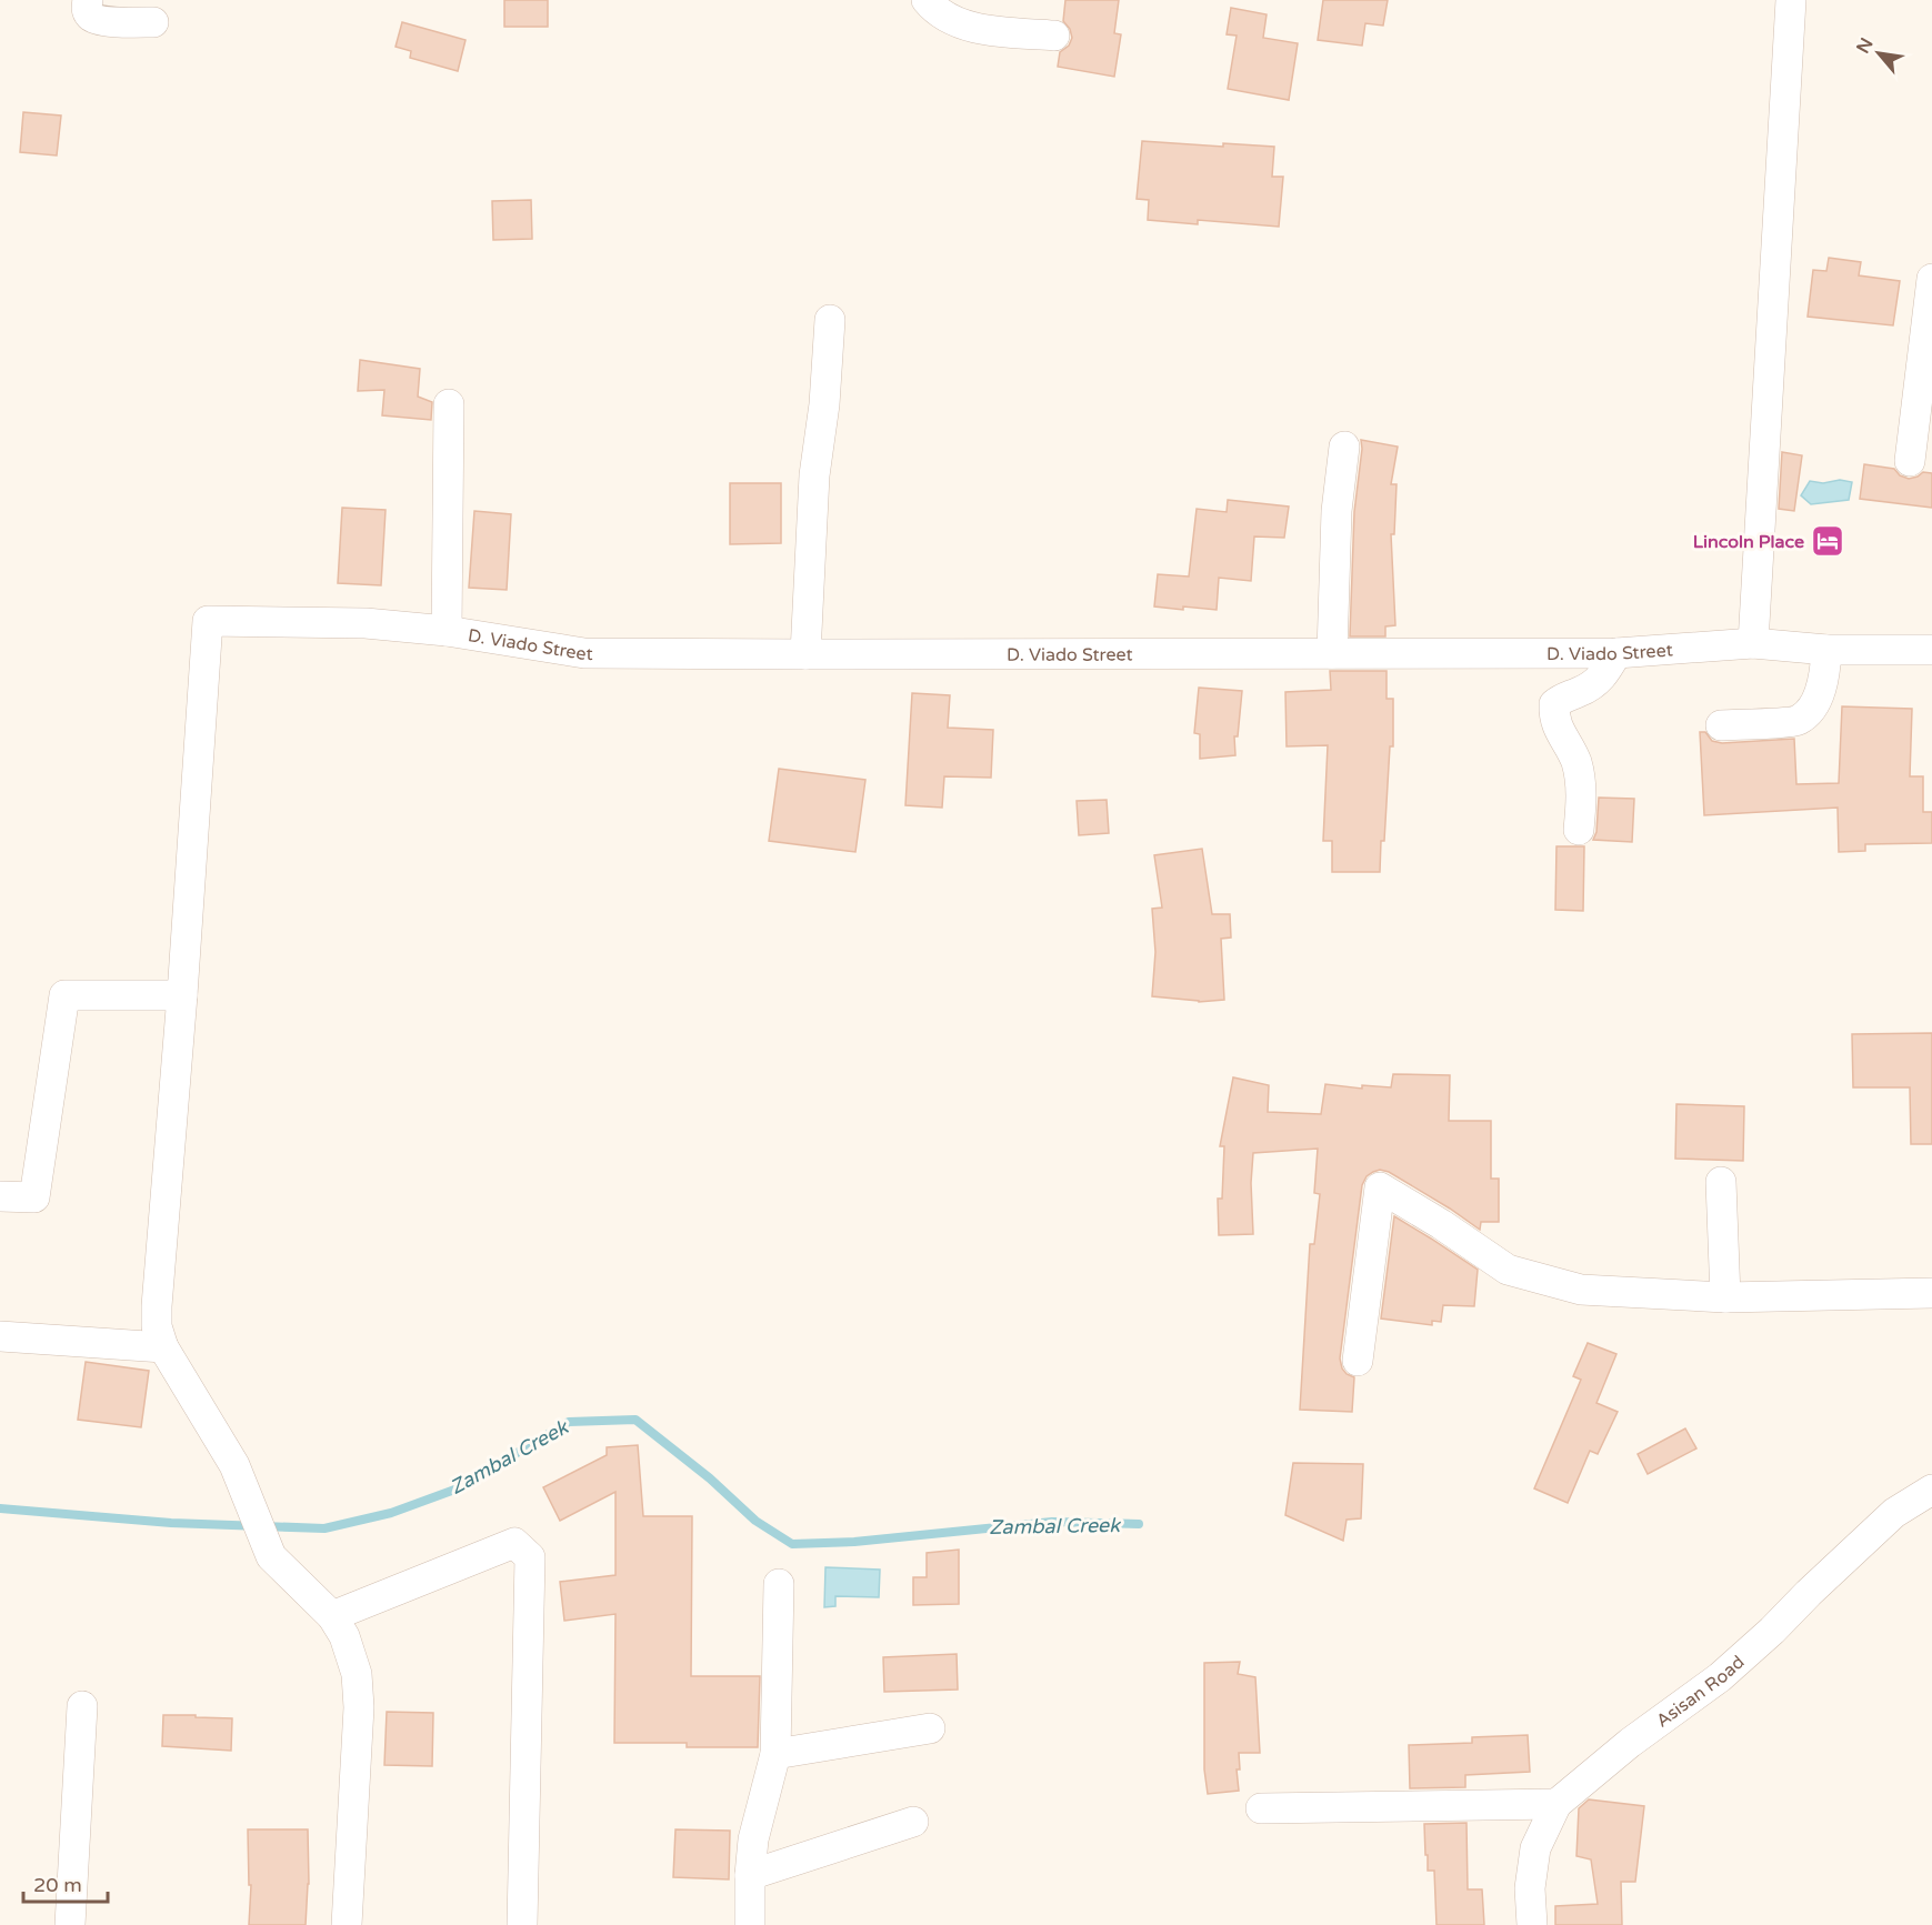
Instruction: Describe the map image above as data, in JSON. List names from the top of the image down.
{
  "streets": {
    "street": ["D. Viado Street", "Asisan Road"]
  },
  "water": ["Zambal Creek"],
  "places": {
    "hotel": ["Lincoln Place"]
  },
  "scale_bar": "20 m",
  "north": "top left"
}
